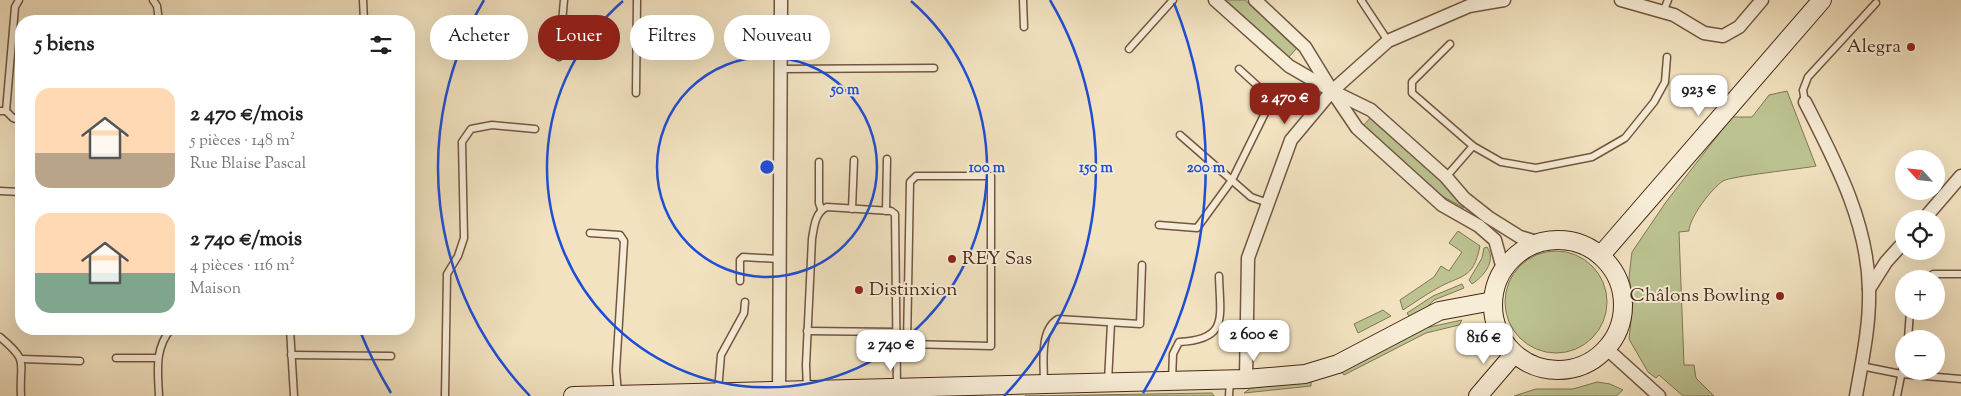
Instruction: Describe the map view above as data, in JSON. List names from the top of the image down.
{
  "places": [
    "Alegra",
    "REY Sas",
    "Distinxion",
    "Châlons Bowling"
  ],
  "north": "top left",
  "page": {
    "chip": [
      "Acheter",
      "Louer",
      "Filtres",
      "Nouveau"
    ],
    "heading": "5 biens",
    "price": [
      "923 €",
      "2 470 €",
      "2 600 €",
      "816 €",
      "2 740 €"
    ],
    "list": [
      {
        "name": "2 470 €/mois",
        "note": "5 pièces · 148 m² · Rue Blaise Pascal"
      },
      {
        "name": "2 740 €/mois",
        "note": "4 pièces · 116 m² · Maison"
      }
    ],
    "map_buttons": ["+", "−"]
  },
  "rings": [
    "50 m",
    "100 m",
    "150 m",
    "200 m"
  ]
}
